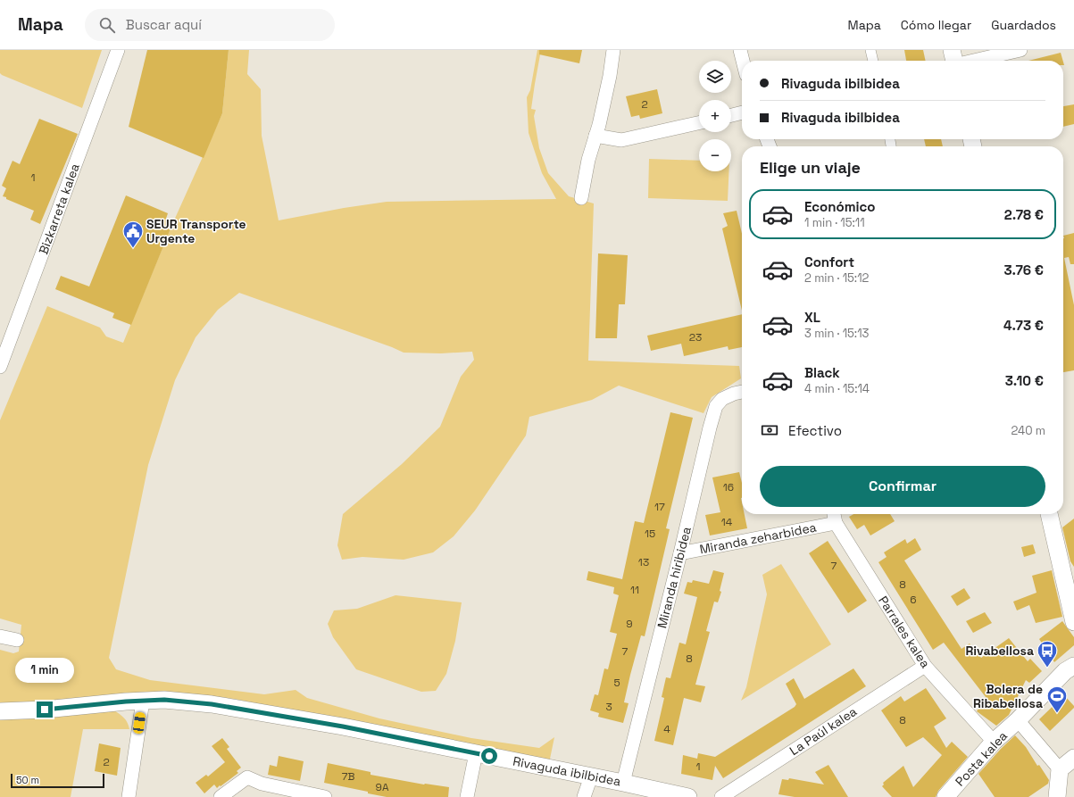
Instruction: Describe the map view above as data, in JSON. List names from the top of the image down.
{
  "streets": {
    "street": [
      "Bizkarreta kalea",
      "Miranda zeharbidea",
      "Miranda hiribidea",
      "Parrales kalea",
      "La Paúl kalea",
      "Posta kalea",
      "Rivaguda ibilbidea"
    ]
  },
  "crossings": [
    ["Miranda zeharbidea", "Miranda hiribidea"],
    ["Miranda zeharbidea", "Parrales kalea"],
    ["Miranda hiribidea", "Rivaguda ibilbidea"],
    ["Parrales kalea", "La Paúl kalea"],
    ["Parrales kalea", "Posta kalea"]
  ],
  "places": {
    "public building": ["SEUR Transporte Urgente"],
    "bus stop": ["Rivabellosa"],
    "sports": ["Bolera de Ribabellosa"]
  },
  "house_numbers": [
    "2",
    "1",
    "23",
    "16",
    "17",
    "14",
    "15",
    "13",
    "7",
    "8",
    "11",
    "6",
    "9",
    "7",
    "8",
    "5",
    "3",
    "8",
    "4",
    "2",
    "1",
    "7B",
    "9A"
  ],
  "scale_bar": "50 m",
  "page": {
    "header": "Mapa",
    "search": "Buscar aquí",
    "nav": ["Mapa", "Cómo llegar", "Guardados"],
    "map_buttons": ["+", "−"],
    "banner": ["Rivaguda ibilbidea", "Rivaguda ibilbidea"],
    "heading": "Elige un viaje",
    "list": [
      {
        "name": "Económico",
        "note": "1 min · 15:11",
        "value": "2.78 €"
      },
      {
        "name": "Confort",
        "note": "2 min · 15:12",
        "value": "3.76 €"
      },
      {
        "name": "XL",
        "note": "3 min · 15:13",
        "value": "4.73 €"
      },
      {
        "name": "Black",
        "note": "4 min · 15:14",
        "value": "3.10 €"
      }
    ],
    "pay": ["Efectivo", "240 m"],
    "buttons": "Confirmar",
    "bubble": "1 min",
    "scale": "50 m"
  }
}
